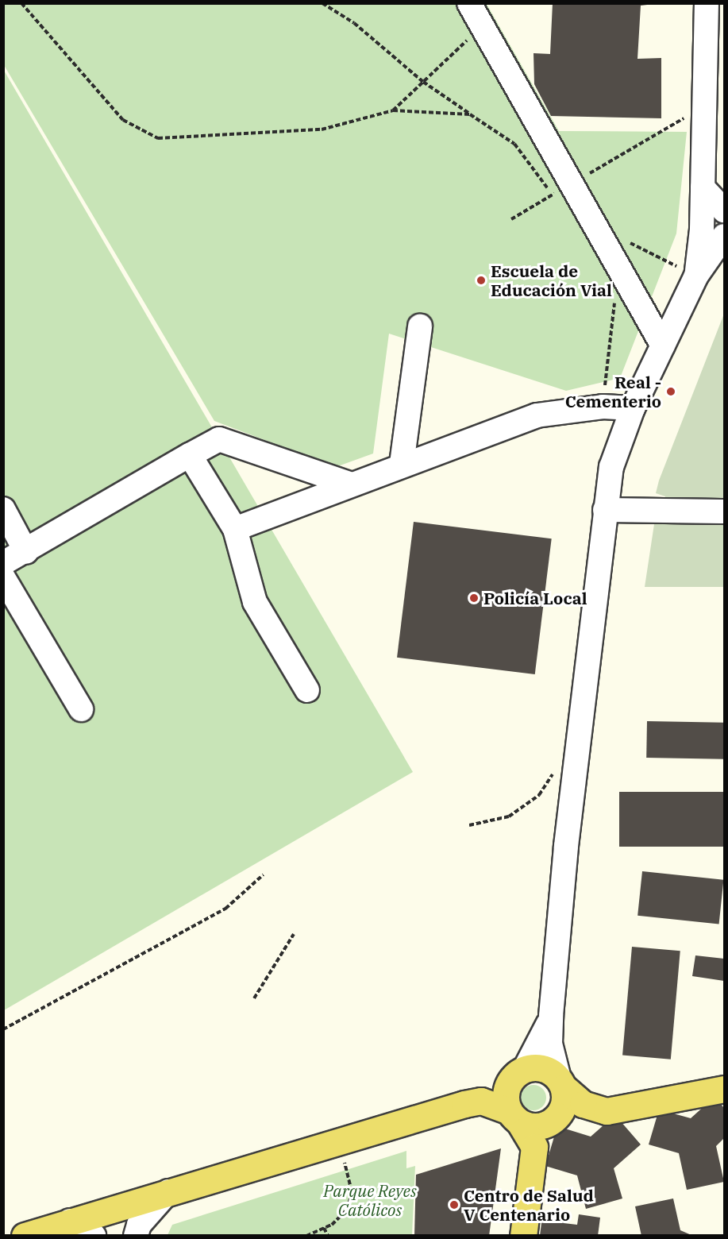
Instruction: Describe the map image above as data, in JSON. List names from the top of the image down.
{
  "parks": ["Parque Reyes Católicos"],
  "places": [
    "Escuela de Educación Vial",
    "Real - Cementerio",
    "Policía Local",
    "Centro de Salud V Centenario"
  ]
}
